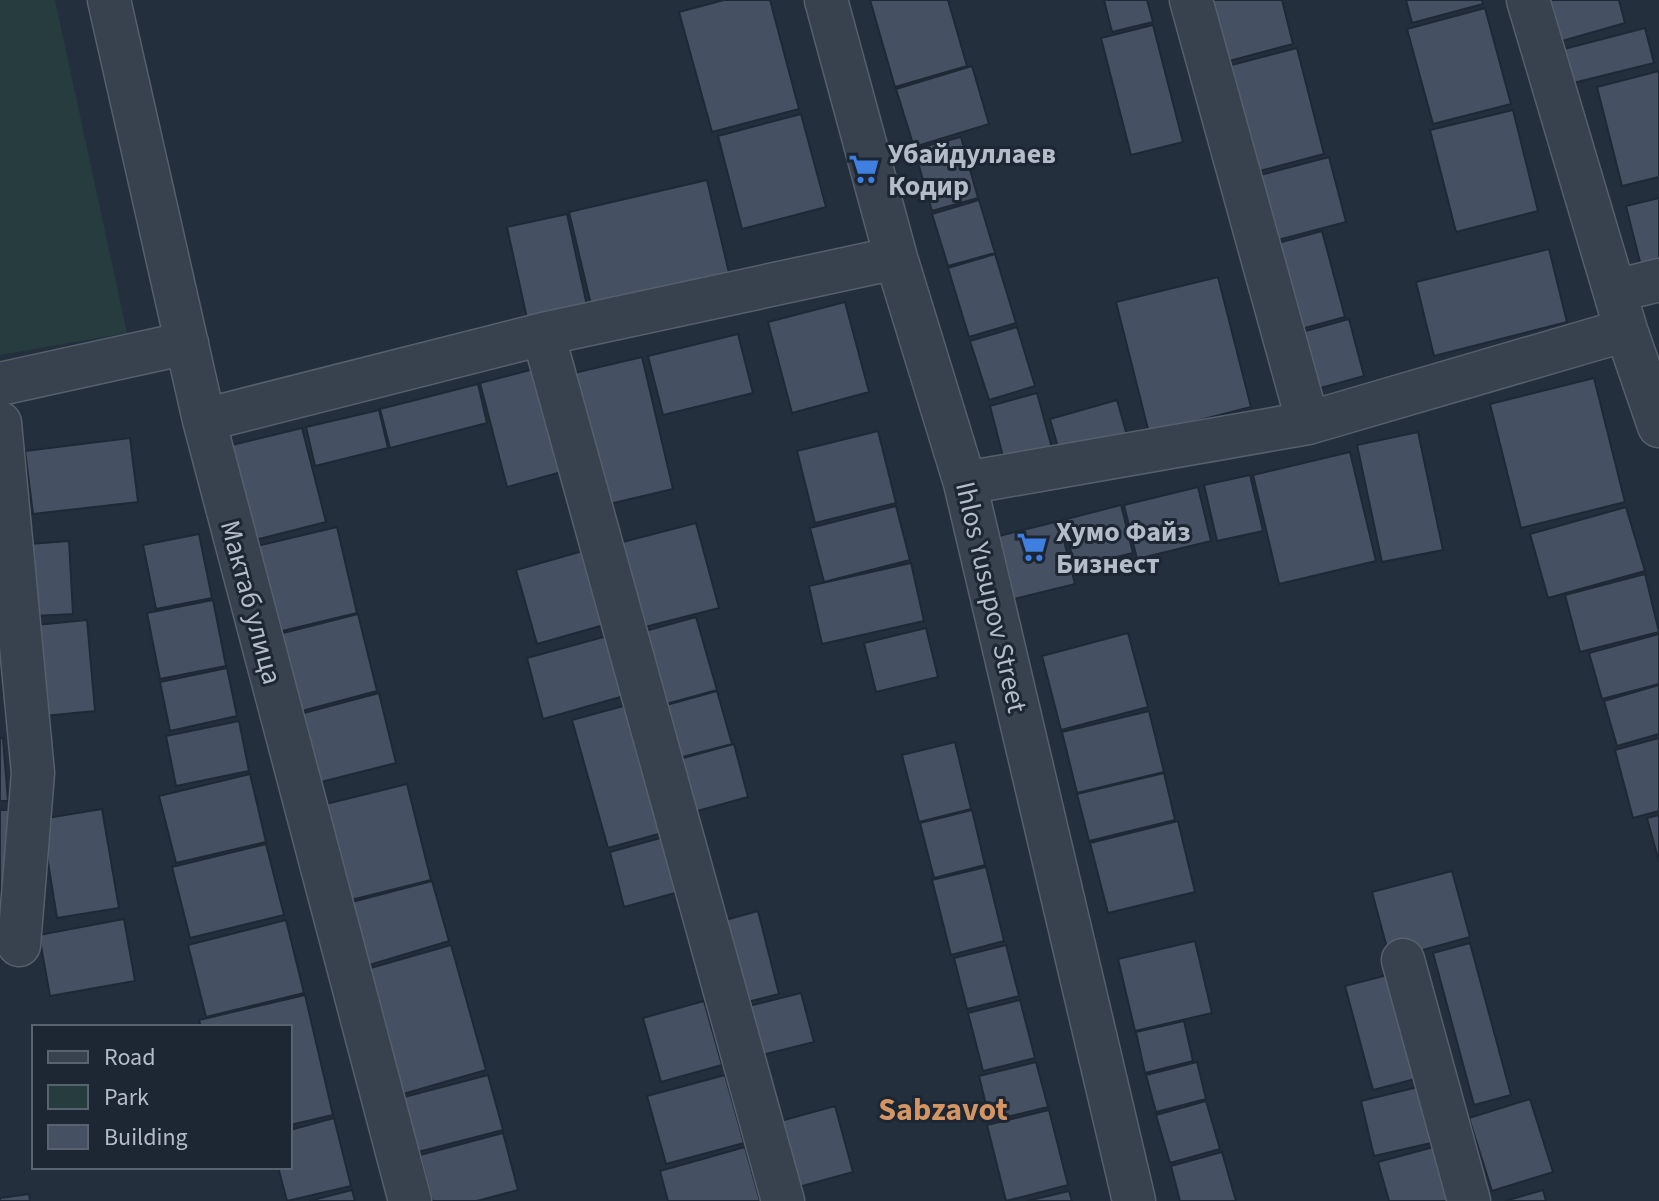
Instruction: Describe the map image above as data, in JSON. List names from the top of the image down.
{
  "streets": {
    "street": ["Ihlos Yusupov Street", "Мактаб улица"]
  },
  "districts": ["Sabzavot"],
  "places": {
    "supermarket": ["Убайдуллаев Кодир", "Хумо Файз Бизнест"]
  },
  "legend": ["Road", "Park", "Building"]
}
